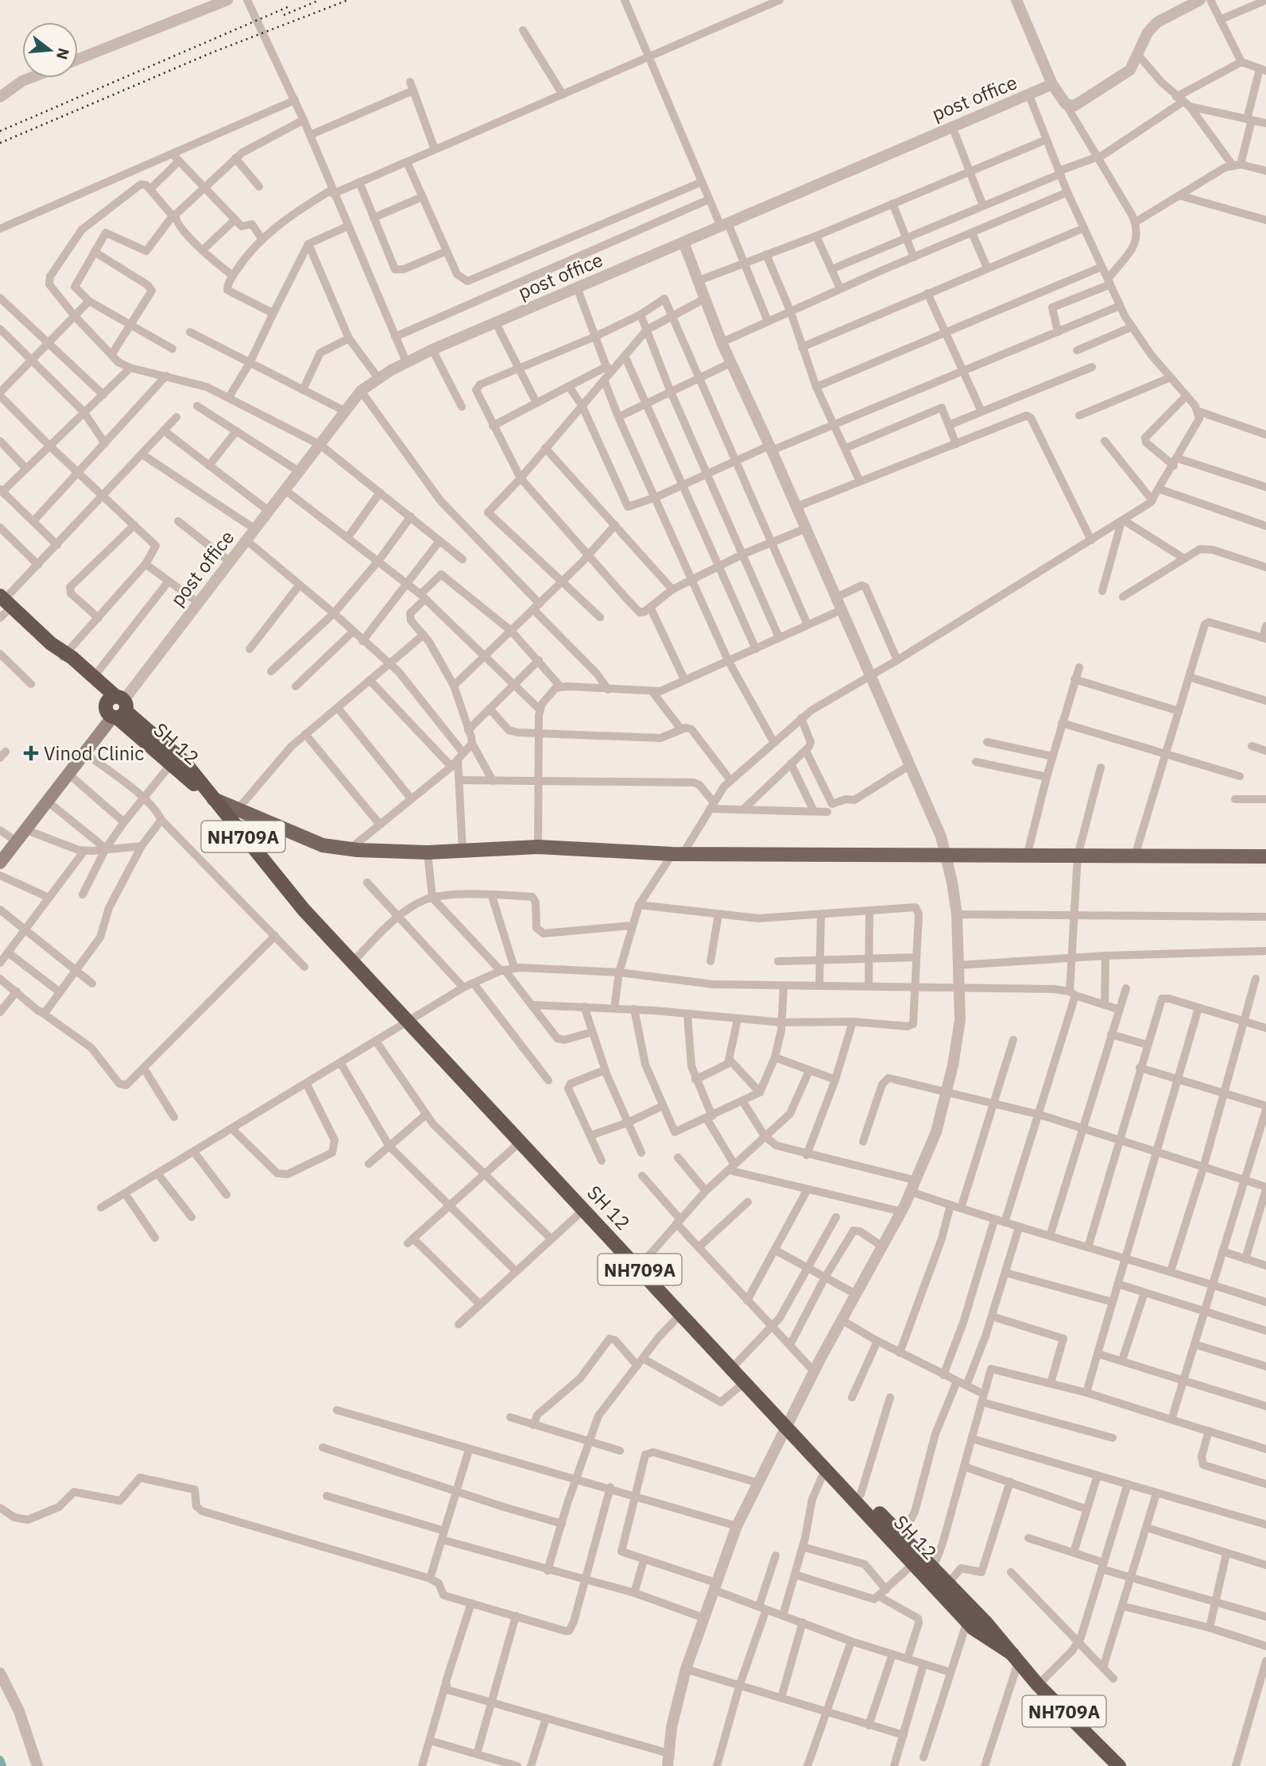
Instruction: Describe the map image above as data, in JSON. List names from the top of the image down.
{
  "streets": {
    "highway": ["SH 12", "NH709A"],
    "street": ["post office"]
  },
  "crossings": [
    ["post office", "SH 12"]
  ],
  "places": {
    "health": ["Vinod Clinic"]
  },
  "north": "right"
}
